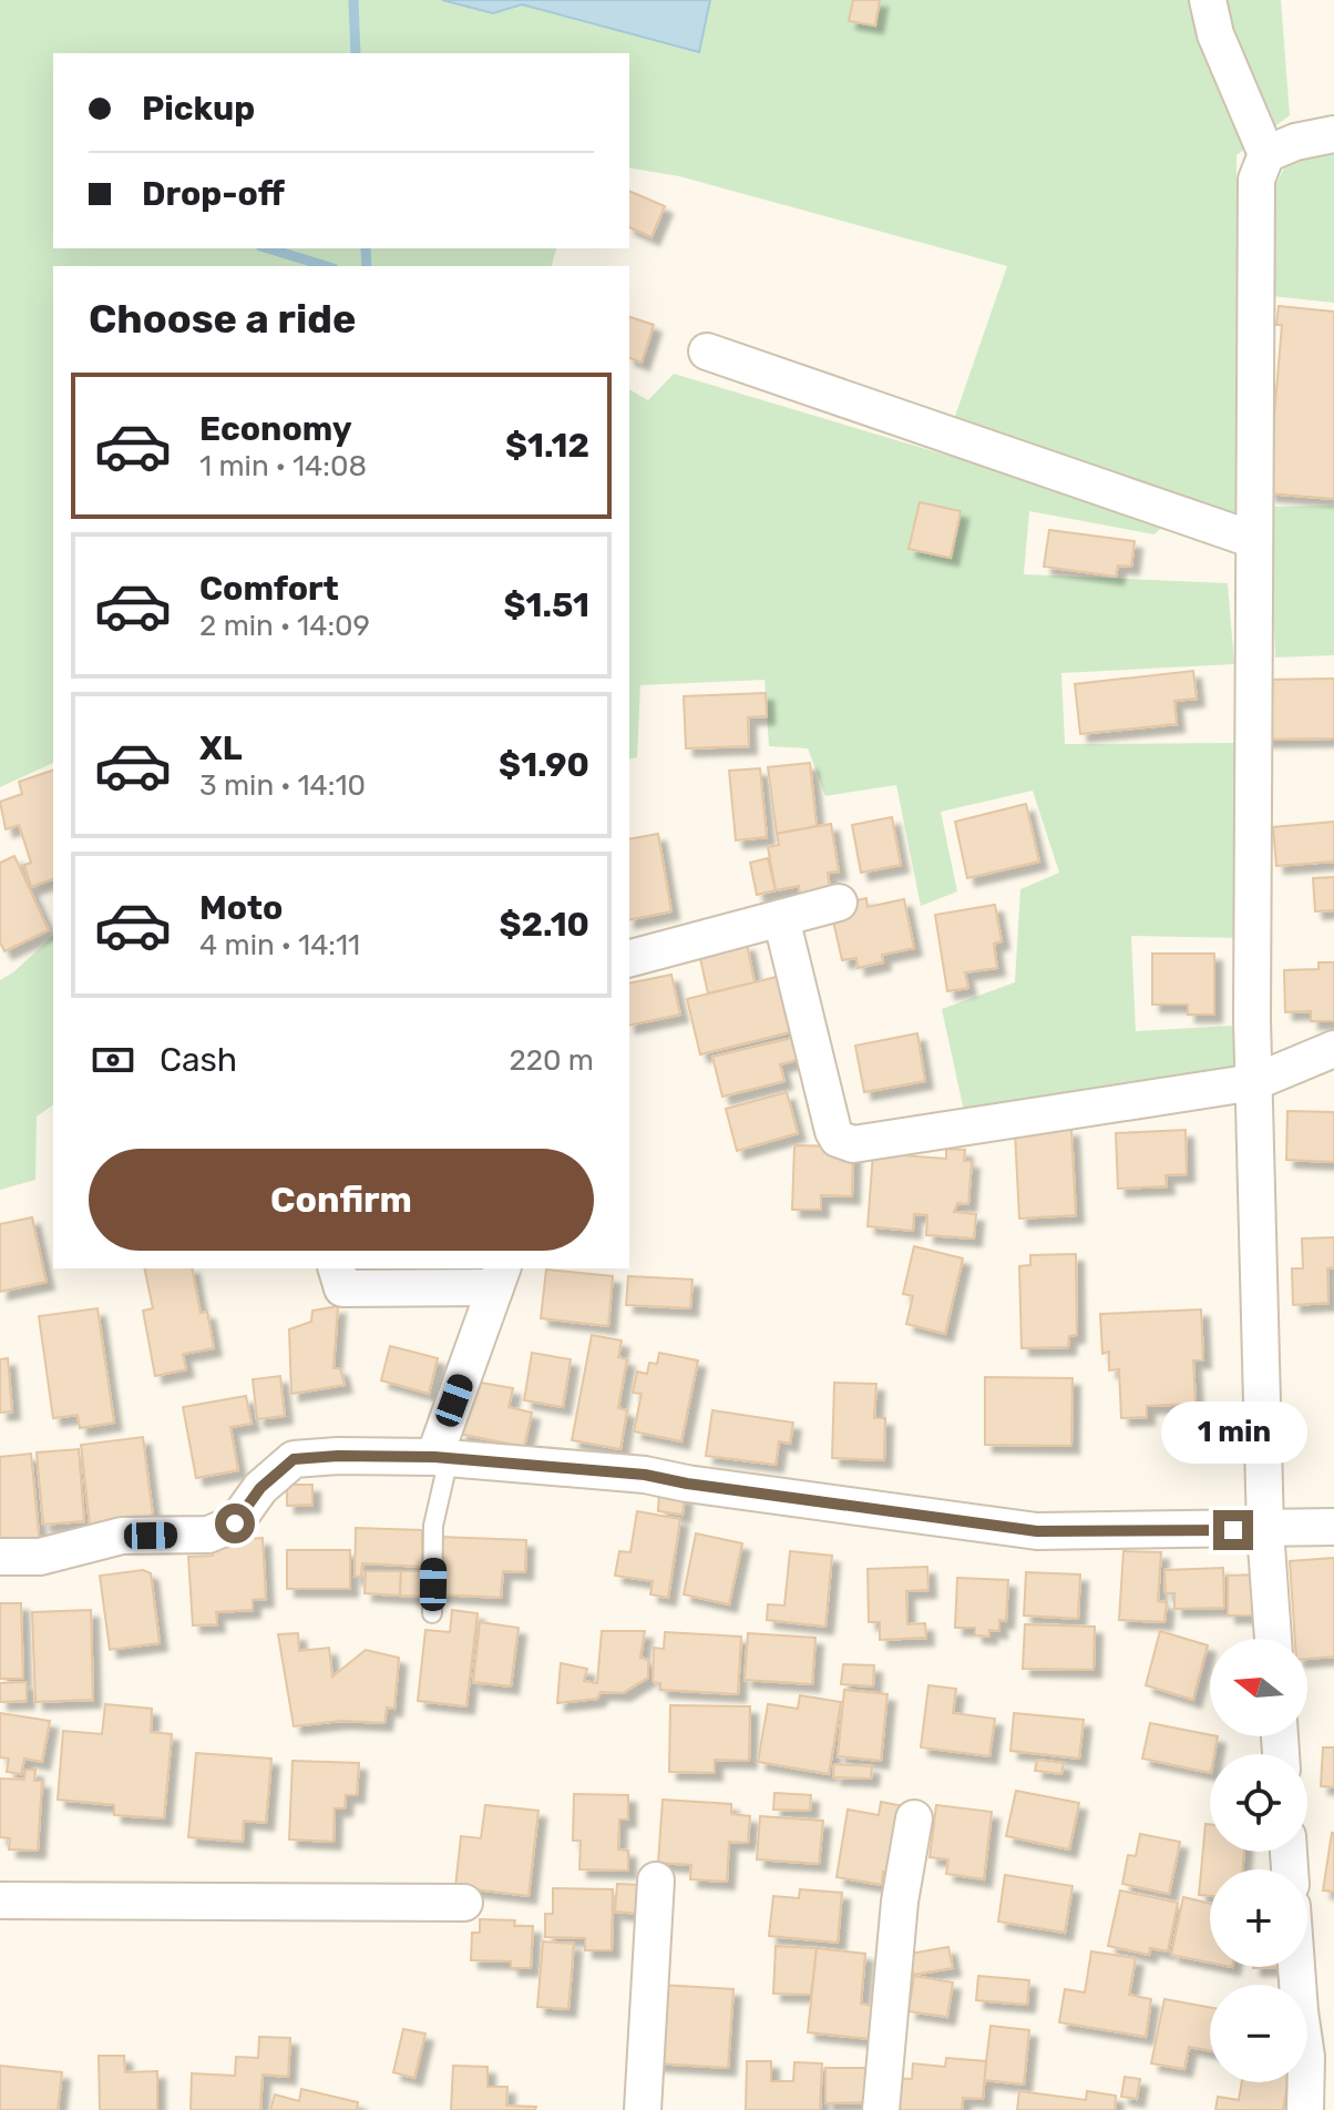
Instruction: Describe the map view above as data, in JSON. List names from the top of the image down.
{
  "north": "left",
  "page": {
    "banner": ["Pickup", "Drop-off"],
    "heading": "Choose a ride",
    "list": [
      {
        "name": "Economy",
        "note": "1 min · 14:08",
        "value": "$1.12"
      },
      {
        "name": "Comfort",
        "note": "2 min · 14:09",
        "value": "$1.51"
      },
      {
        "name": "XL",
        "note": "3 min · 14:10",
        "value": "$1.90"
      },
      {
        "name": "Moto",
        "note": "4 min · 14:11",
        "value": "$2.10"
      }
    ],
    "pay": ["Cash", "220 m"],
    "buttons": "Confirm",
    "bubble": "1 min",
    "map_buttons": ["+", "−"]
  }
}
